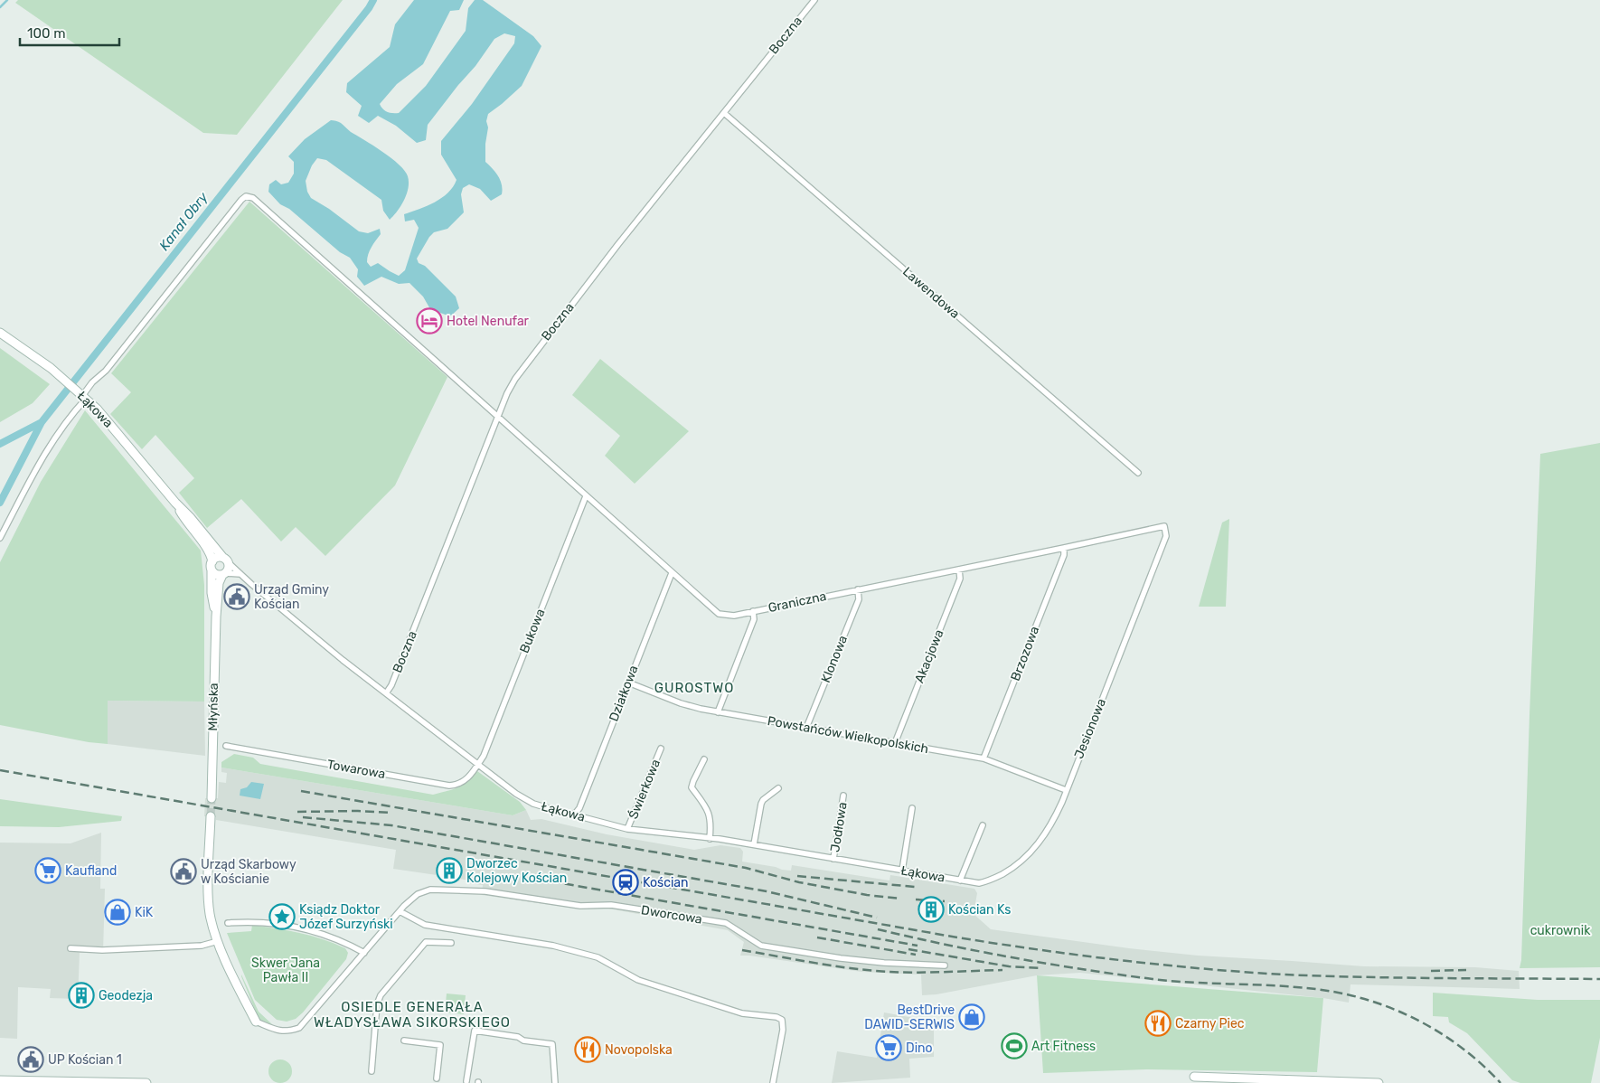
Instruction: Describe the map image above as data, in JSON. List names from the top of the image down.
{
  "streets": {
    "street": [
      "Boczna",
      "Lawendowa",
      "Łąkowa",
      "Graniczna",
      "Bukowa",
      "Brzozowa",
      "Akacjowa",
      "Klonowa",
      "Działkowa",
      "Młyńska",
      "Jesionowa",
      "Powstańców Wielkopolskich",
      "Towarowa",
      "Świerkowa",
      "Jodłowa",
      "Dworcowa"
    ]
  },
  "crossings": [
    ["Boczna", "Lawendowa"],
    ["Boczna", "Łąkowa"],
    ["Boczna", "Graniczna"],
    ["Łąkowa", "Graniczna"],
    ["Łąkowa", "Bukowa"],
    ["Łąkowa", "Działkowa"],
    ["Łąkowa", "Młyńska"],
    ["Łąkowa", "Jesionowa"],
    ["Łąkowa", "Towarowa"],
    ["Łąkowa", "Świerkowa"],
    ["Łąkowa", "Jodłowa"],
    ["Graniczna", "Bukowa"],
    ["Graniczna", "Brzozowa"],
    ["Graniczna", "Akacjowa"],
    ["Graniczna", "Klonowa"],
    ["Graniczna", "Działkowa"],
    ["Graniczna", "Jesionowa"],
    ["Bukowa", "Towarowa"],
    ["Brzozowa", "Powstańców Wielkopolskich"],
    ["Akacjowa", "Powstańców Wielkopolskich"],
    ["Klonowa", "Powstańców Wielkopolskich"],
    ["Działkowa", "Powstańców Wielkopolskich"],
    ["Jesionowa", "Powstańców Wielkopolskich"]
  ],
  "districts": ["GUROSTWO", "OSIEDLE GENERAŁA WŁADYSŁAWA SIKORSKIEGO"],
  "water": ["Kanał Obry"],
  "parks": ["cukrownik", "Skwer Jana Pawła II"],
  "places": {
    "hotel": ["Hotel Nenufar"],
    "public building": ["Urząd Gminy Kościan", "Urząd Skarbowy w Kościanie", "UP Kościan 1"],
    "supermarket": ["Kaufland", "Dino"],
    "building": ["Dworzec Kolejowy Kościan", "Kościan Ks", "Geodezja"],
    "station": ["Kościan"],
    "shop": ["KiK", "BestDrive DAWID-SERWIS"],
    "place": ["Ksiądz Doktor Józef Surzyński"],
    "restaurant": ["Czarny Piec", "Novopolska"],
    "sports": ["Art Fitness"]
  },
  "scale_bar": "100 m"
}
